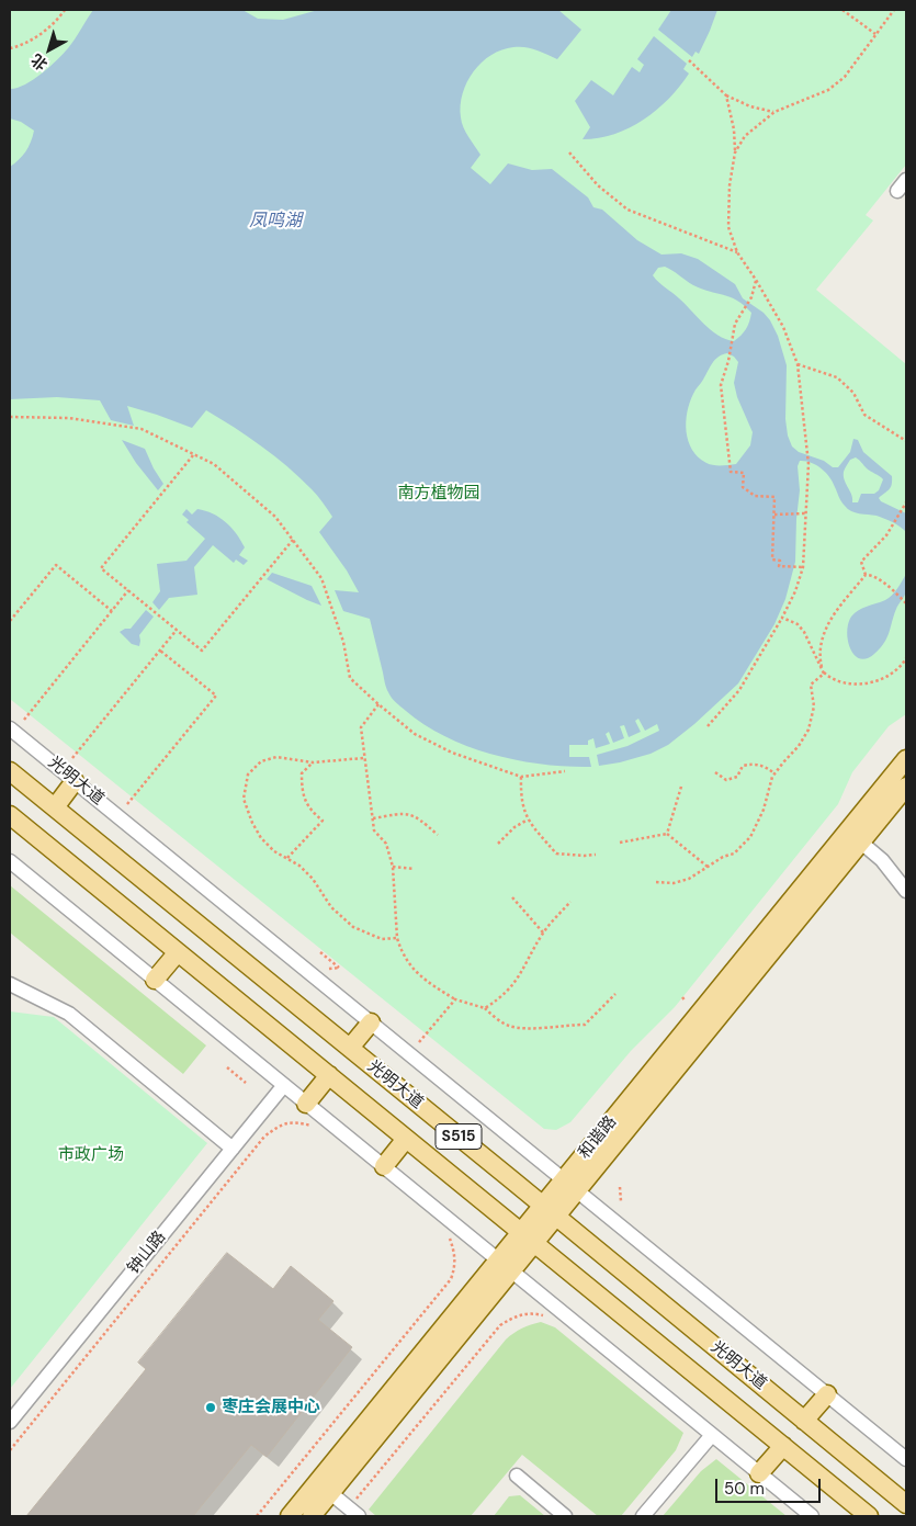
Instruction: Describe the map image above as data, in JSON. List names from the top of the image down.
{
  "streets": {
    "main road": ["光明大道", "S515", "和谐路"],
    "street": ["钟山路"]
  },
  "crossings": [
    ["光明大道", "和谐路"]
  ],
  "water": ["凤鸣湖"],
  "parks": ["南方植物园", "市政广场"],
  "places": ["枣庄会展中心"],
  "scale_bar": "50 m",
  "north": "bottom left"
}
